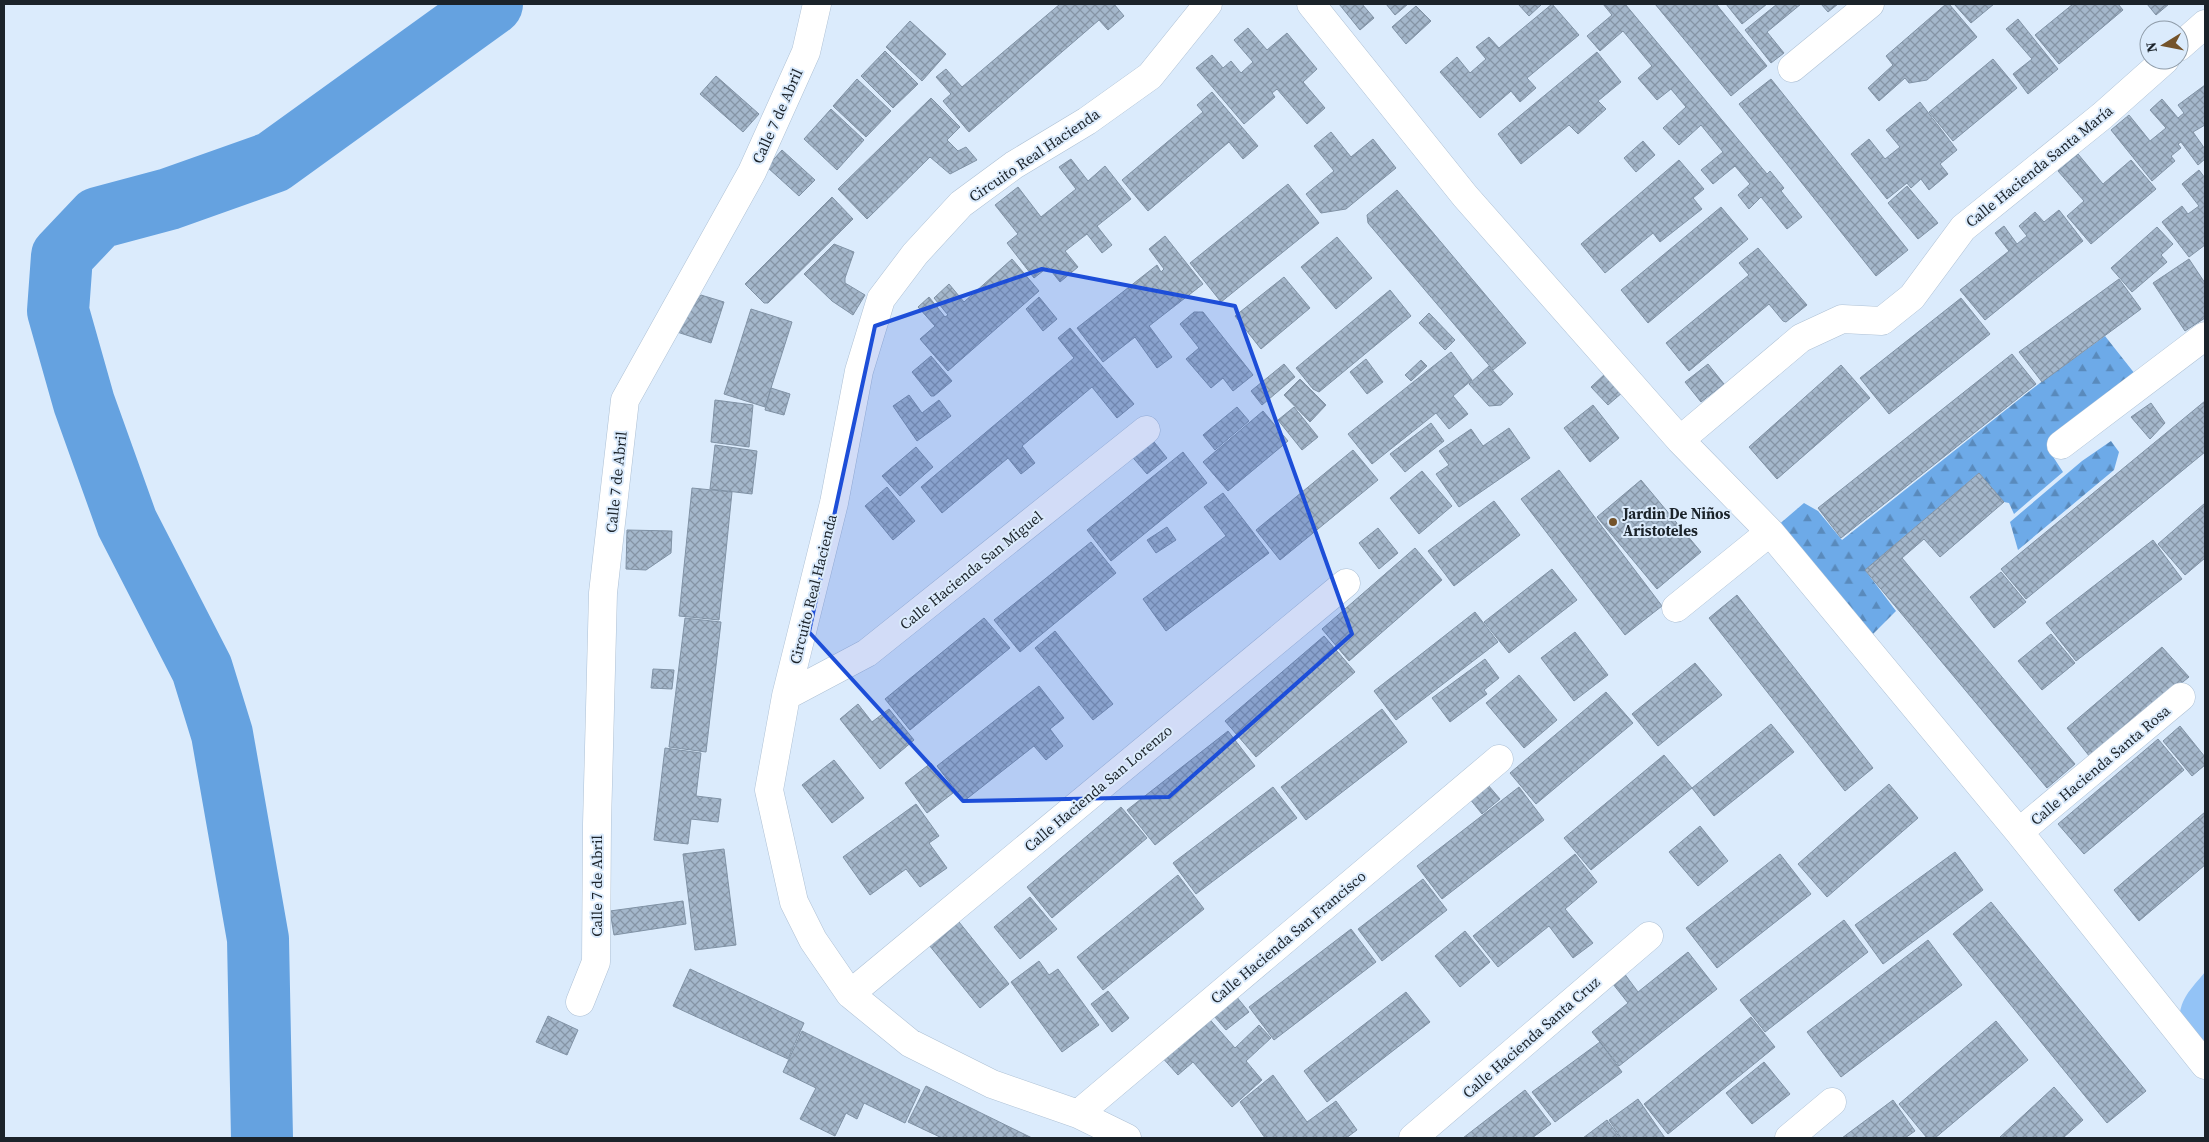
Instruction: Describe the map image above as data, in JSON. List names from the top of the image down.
{
  "streets": {
    "street": [
      "Calle 7 de Abril",
      "Circuito Real Hacienda",
      "Calle Hacienda Santa María",
      "Calle Hacienda San Miguel",
      "Calle Hacienda Santa Rosa",
      "Calle Hacienda San Lorenzo",
      "Calle Hacienda San Francisco",
      "Calle Hacienda Santa Cruz"
    ]
  },
  "crossings": [
    ["Circuito Real Hacienda", "Calle Hacienda San Miguel"],
    ["Circuito Real Hacienda", "Calle Hacienda San Lorenzo"],
    ["Circuito Real Hacienda", "Calle Hacienda San Francisco"]
  ],
  "places": ["Jardin De Niños Aristoteles"],
  "north": "left"
}
